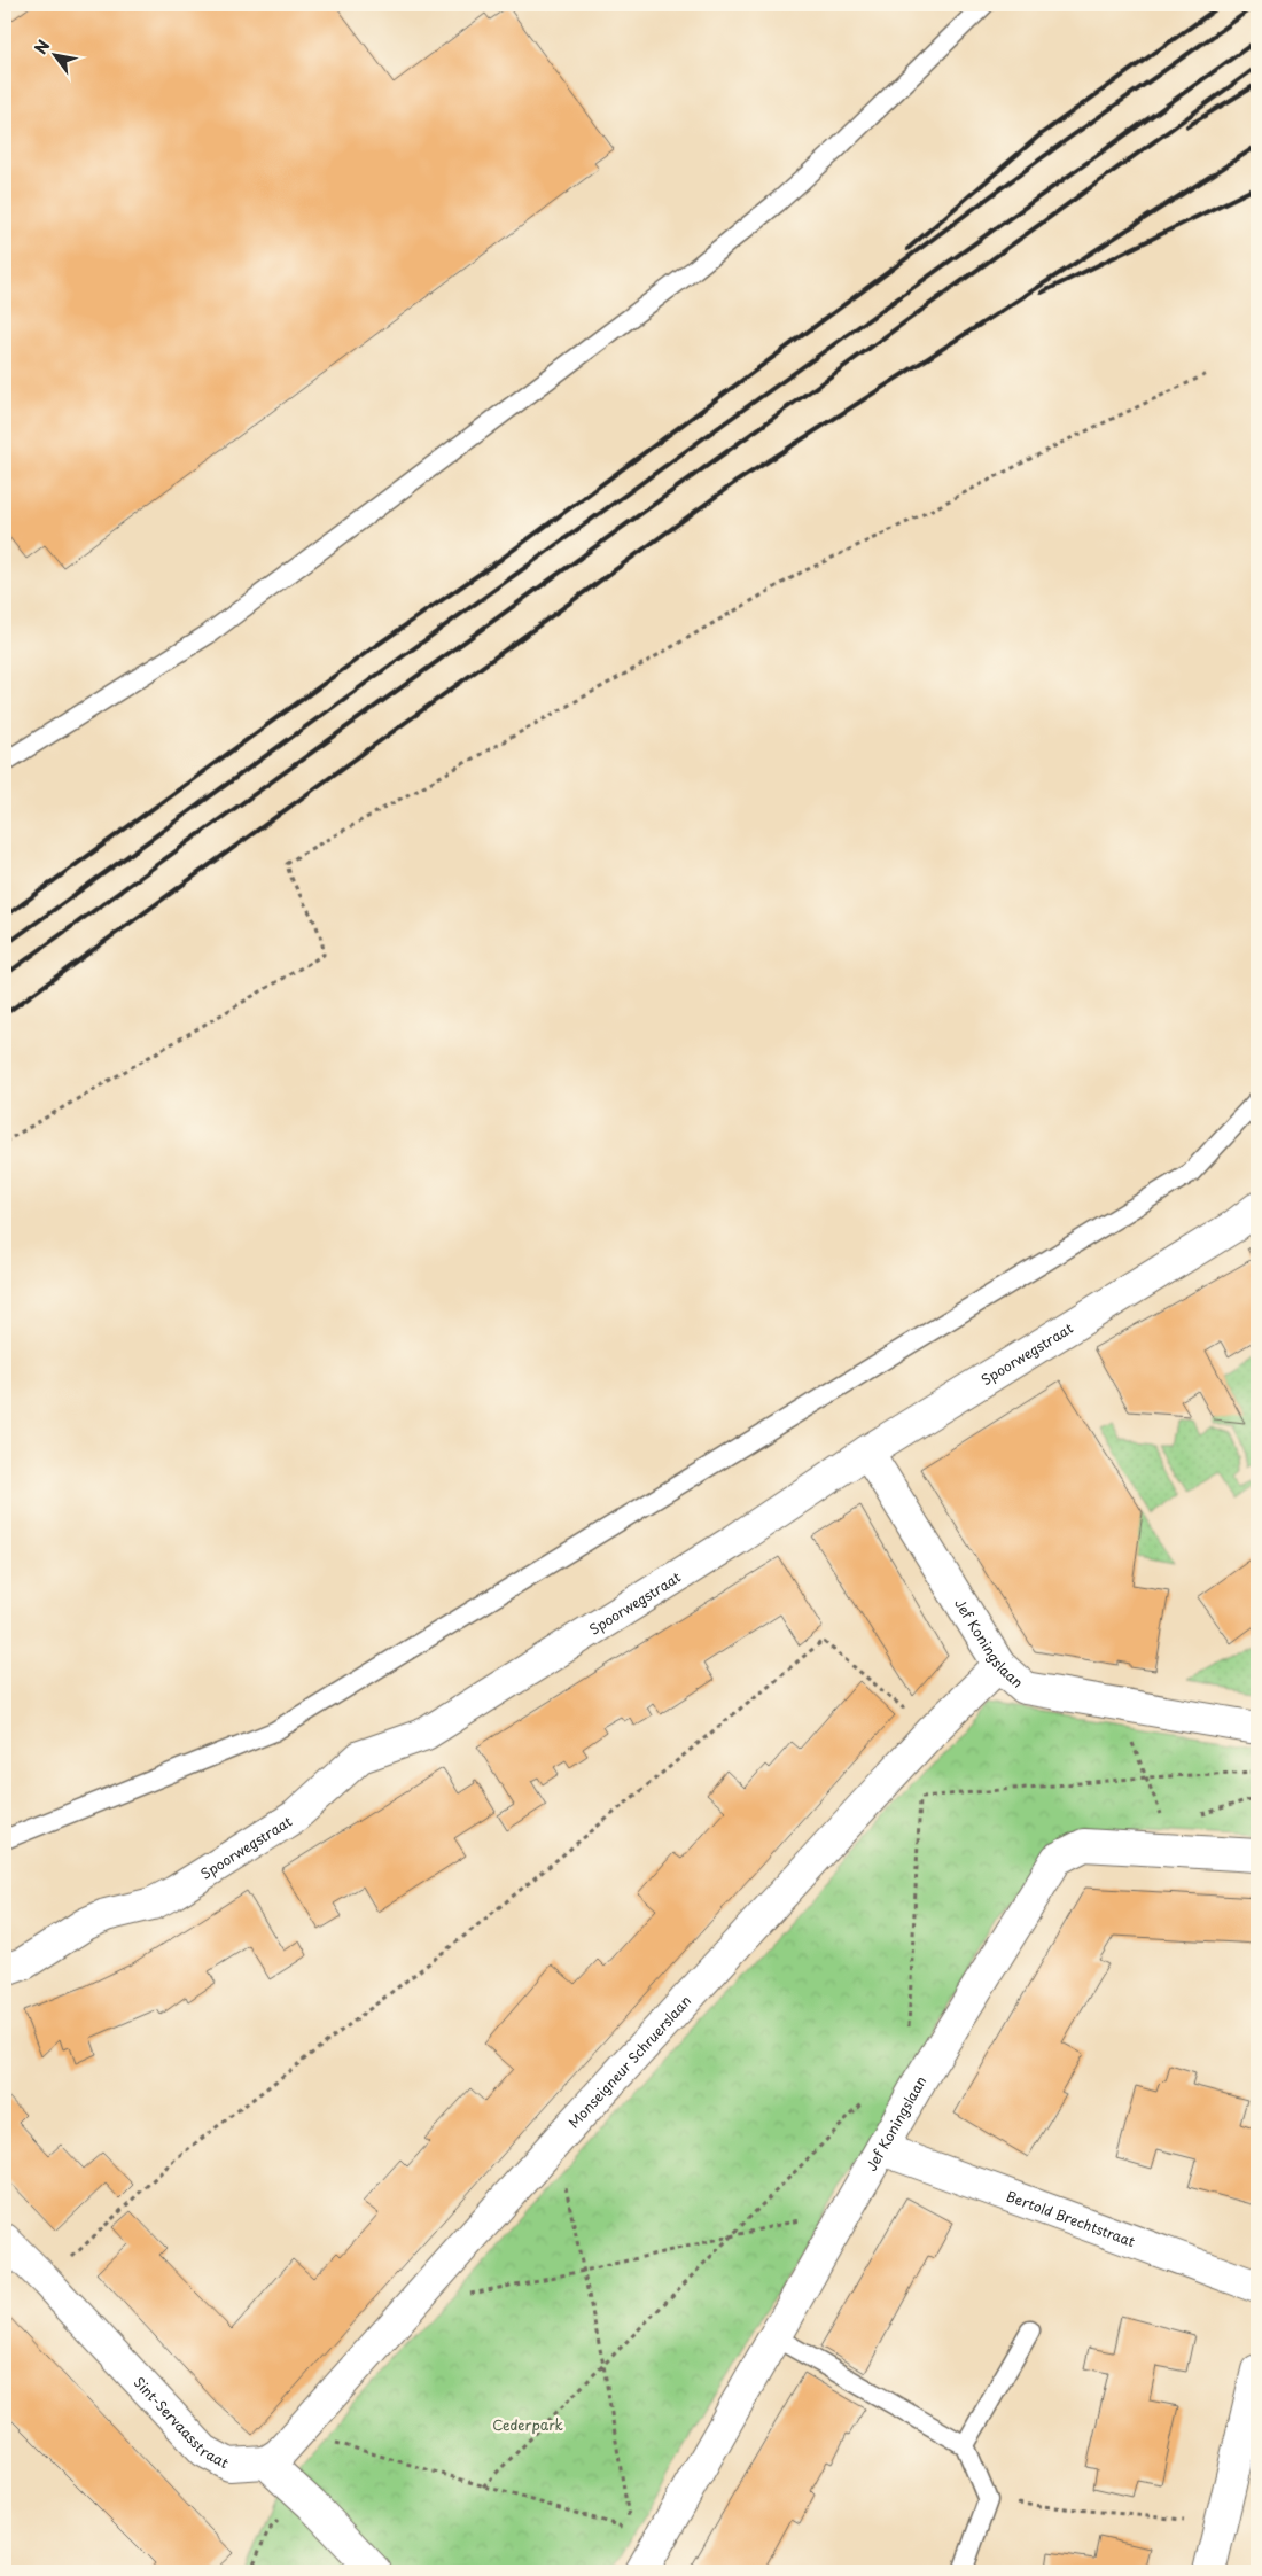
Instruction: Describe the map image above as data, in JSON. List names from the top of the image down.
{
  "streets": {
    "street": [
      "Spoorwegstraat",
      "Jef Koningslaan",
      "Monseigneur Schruerslaan",
      "Bertold Brechtstraat",
      "Sint-Servaasstraat"
    ]
  },
  "crossings": [
    ["Spoorwegstraat", "Jef Koningslaan"],
    ["Jef Koningslaan", "Monseigneur Schruerslaan"],
    ["Jef Koningslaan", "Bertold Brechtstraat"],
    ["Monseigneur Schruerslaan", "Sint-Servaasstraat"]
  ],
  "parks": ["Cederpark"],
  "north": "top left"
}
